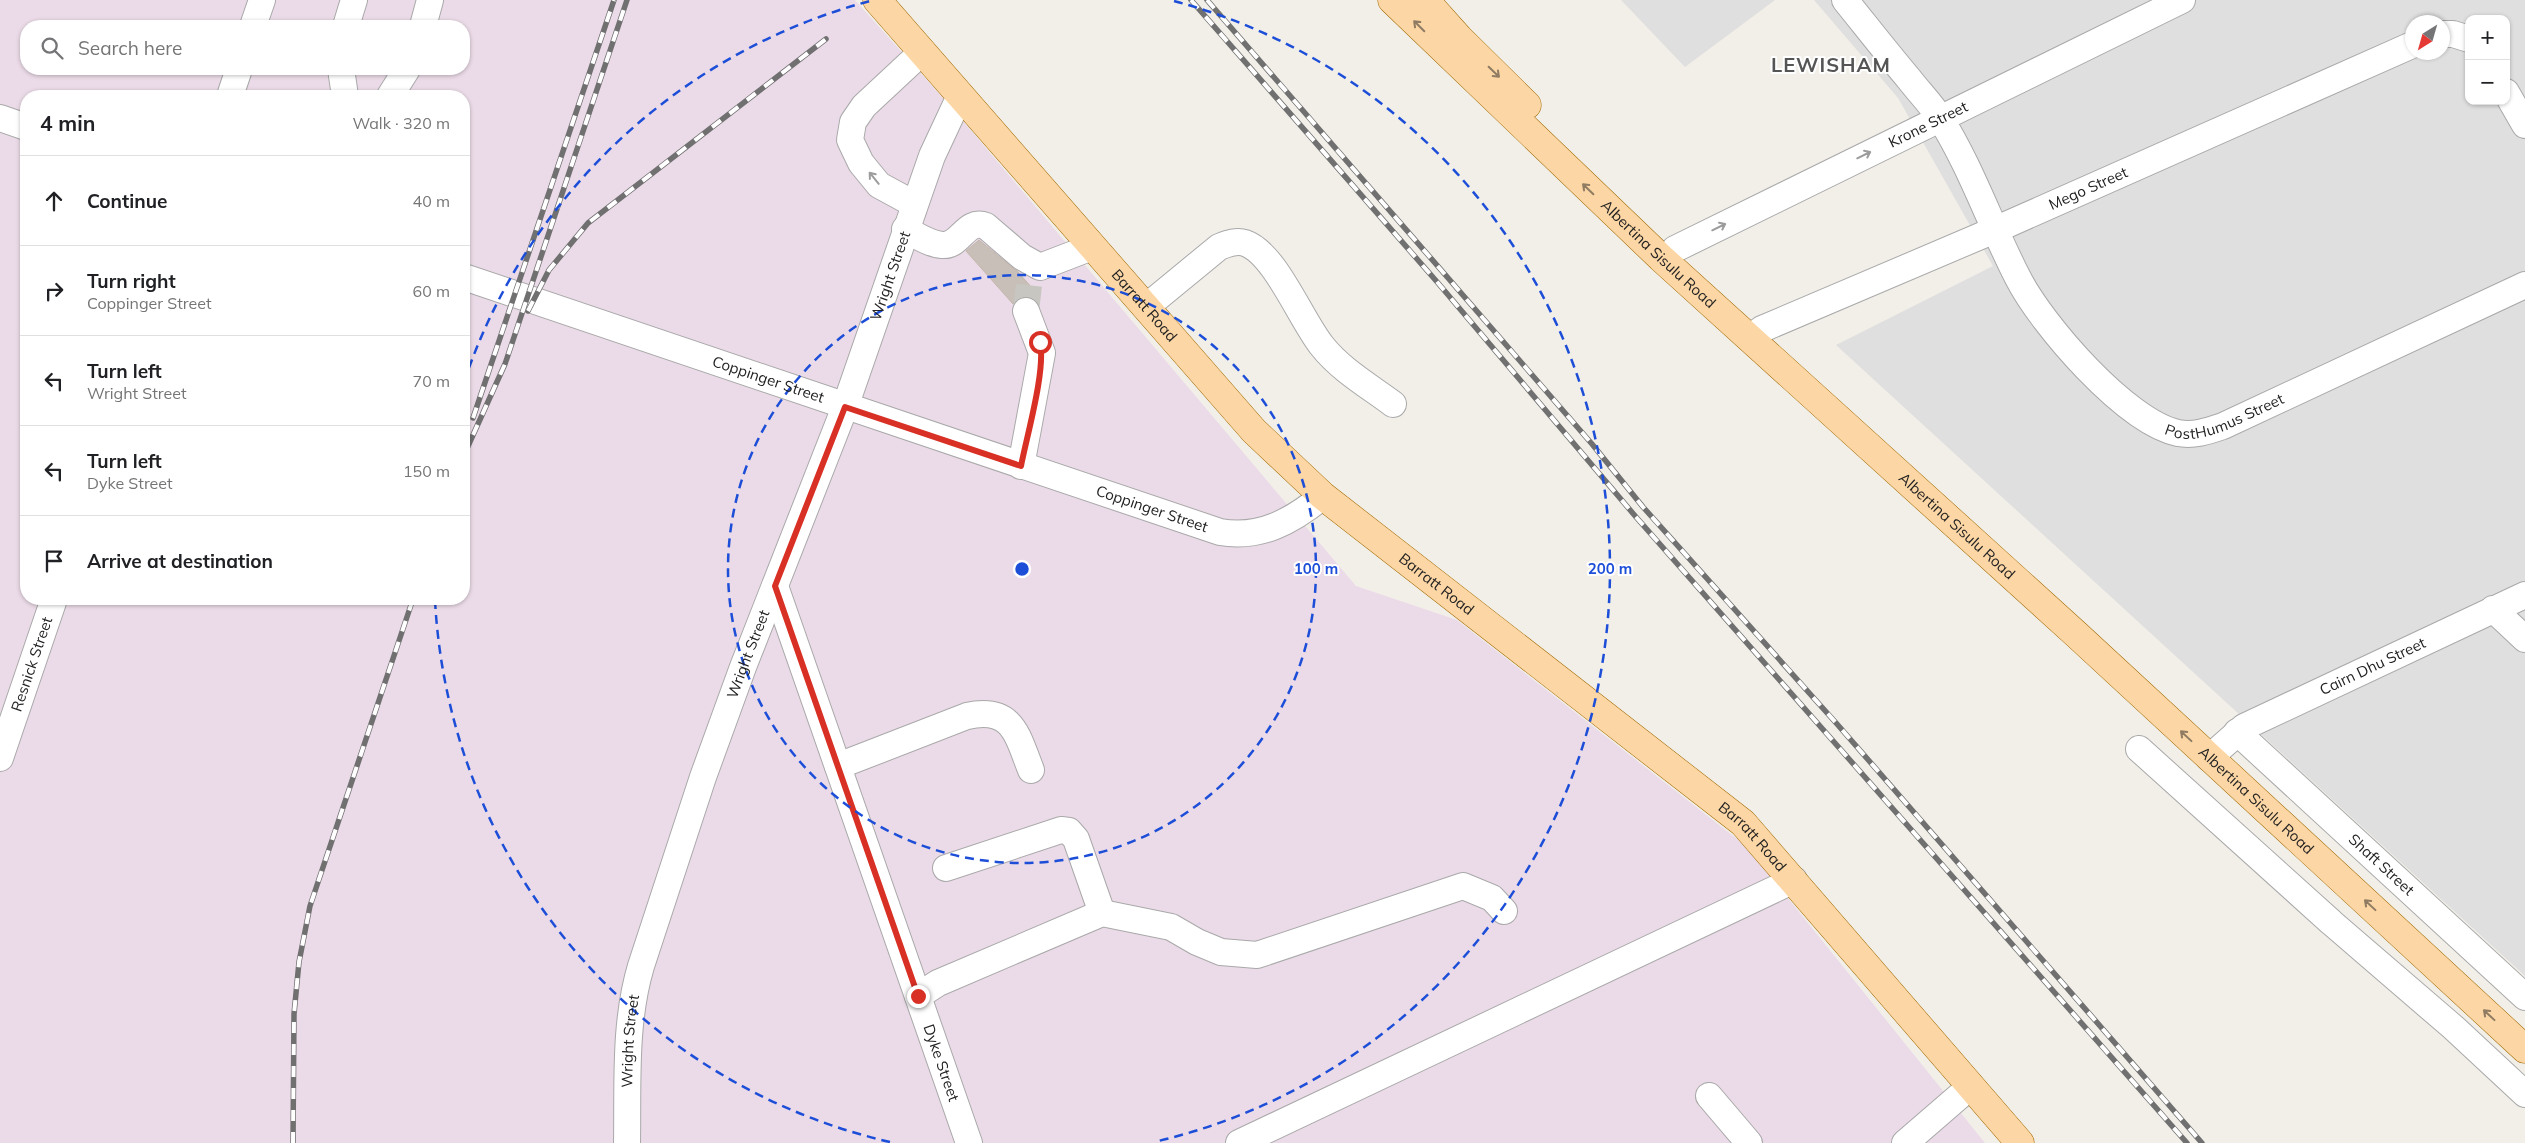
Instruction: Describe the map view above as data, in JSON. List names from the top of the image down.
{
  "streets": {
    "main road": ["Albertina Sisulu Road", "Barratt Road"],
    "street": [
      "Krone Street",
      "Mego Street",
      "Wright Street",
      "Coppinger Street",
      "PostHumus Street",
      "Resnick Street",
      "Cairn Dhu Street",
      "Shaft Street",
      "Dyke Street"
    ]
  },
  "crossings": [
    ["Krone Street", "Albertina Sisulu Road"],
    ["Krone Street", "PostHumus Street"],
    ["Mego Street", "Albertina Sisulu Road"],
    ["Mego Street", "PostHumus Street"],
    ["Albertina Sisulu Road", "Cairn Dhu Street"],
    ["Albertina Sisulu Road", "Shaft Street"],
    ["Wright Street", "Barratt Road"],
    ["Wright Street", "Coppinger Street"],
    ["Wright Street", "Dyke Street"],
    ["Barratt Road", "Coppinger Street"],
    ["Cairn Dhu Street", "Shaft Street"]
  ],
  "one_way": ["Krone Street"],
  "districts": ["LEWISHAM"],
  "north": "bottom left",
  "page": {
    "map_buttons": ["+", "−"],
    "search": "Search here",
    "heading": ["4 min", "Walk · 320 m"],
    "list": [
      ["Continue", "40 m"],
      ["Turn right", "Coppinger Street", "60 m"],
      ["Turn left", "Wright Street", "70 m"],
      ["Turn left", "Dyke Street", "150 m"],
      "Arrive at destination"
    ]
  },
  "rings": ["100 m", "200 m"]
}
